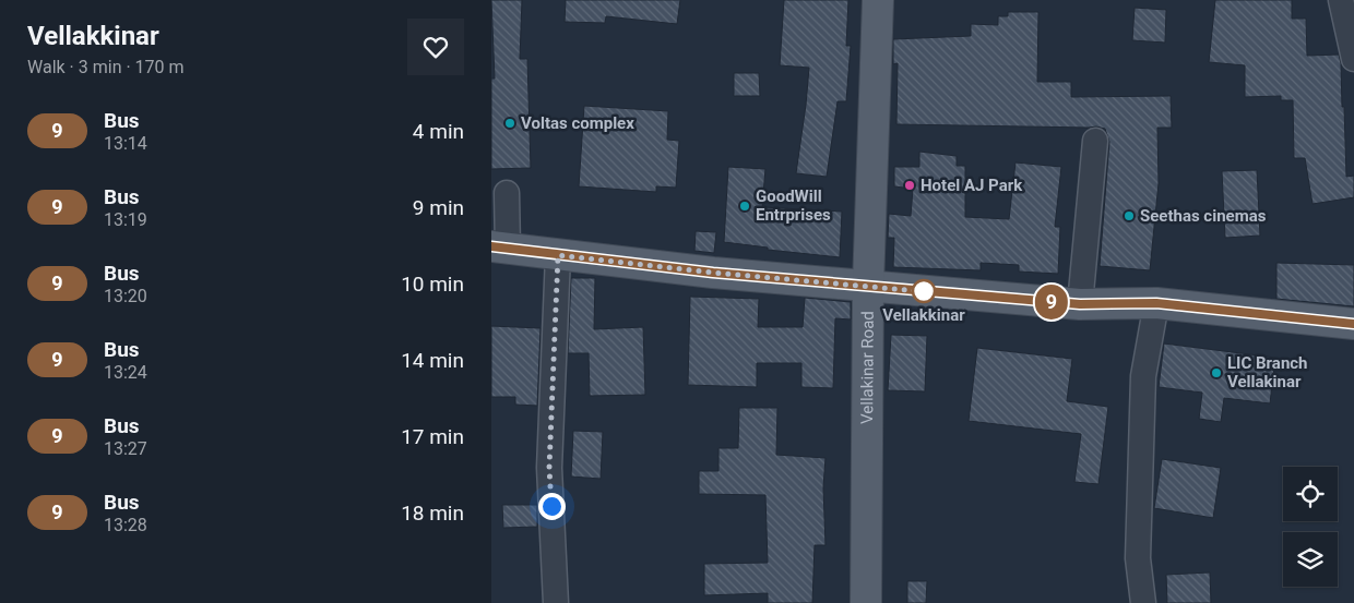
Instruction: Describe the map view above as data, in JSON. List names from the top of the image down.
{
  "streets": {
    "main road": ["Vellakinar Road"]
  },
  "places": [
    "Voltas complex",
    "Hotel AJ Park",
    "GoodWill Entrprises",
    "Seethas cinemas",
    "Vellakkinar",
    "LIC Branch Vellakinar"
  ],
  "lines": ["bus line 9"],
  "page": {
    "heading": ["Vellakkinar", "Walk · 3 min · 170 m"],
    "on_map": "9",
    "list": [
      {
        "mark": "9",
        "name": "Bus",
        "note": "13:14",
        "value": "4 min"
      },
      {
        "mark": "9",
        "name": "Bus",
        "note": "13:19",
        "value": "9 min"
      },
      {
        "mark": "9",
        "name": "Bus",
        "note": "13:20",
        "value": "10 min"
      },
      {
        "mark": "9",
        "name": "Bus",
        "note": "13:24",
        "value": "14 min"
      },
      {
        "mark": "9",
        "name": "Bus",
        "note": "13:27",
        "value": "17 min"
      },
      {
        "mark": "9",
        "name": "Bus",
        "note": "13:28",
        "value": "18 min"
      }
    ]
  }
}
